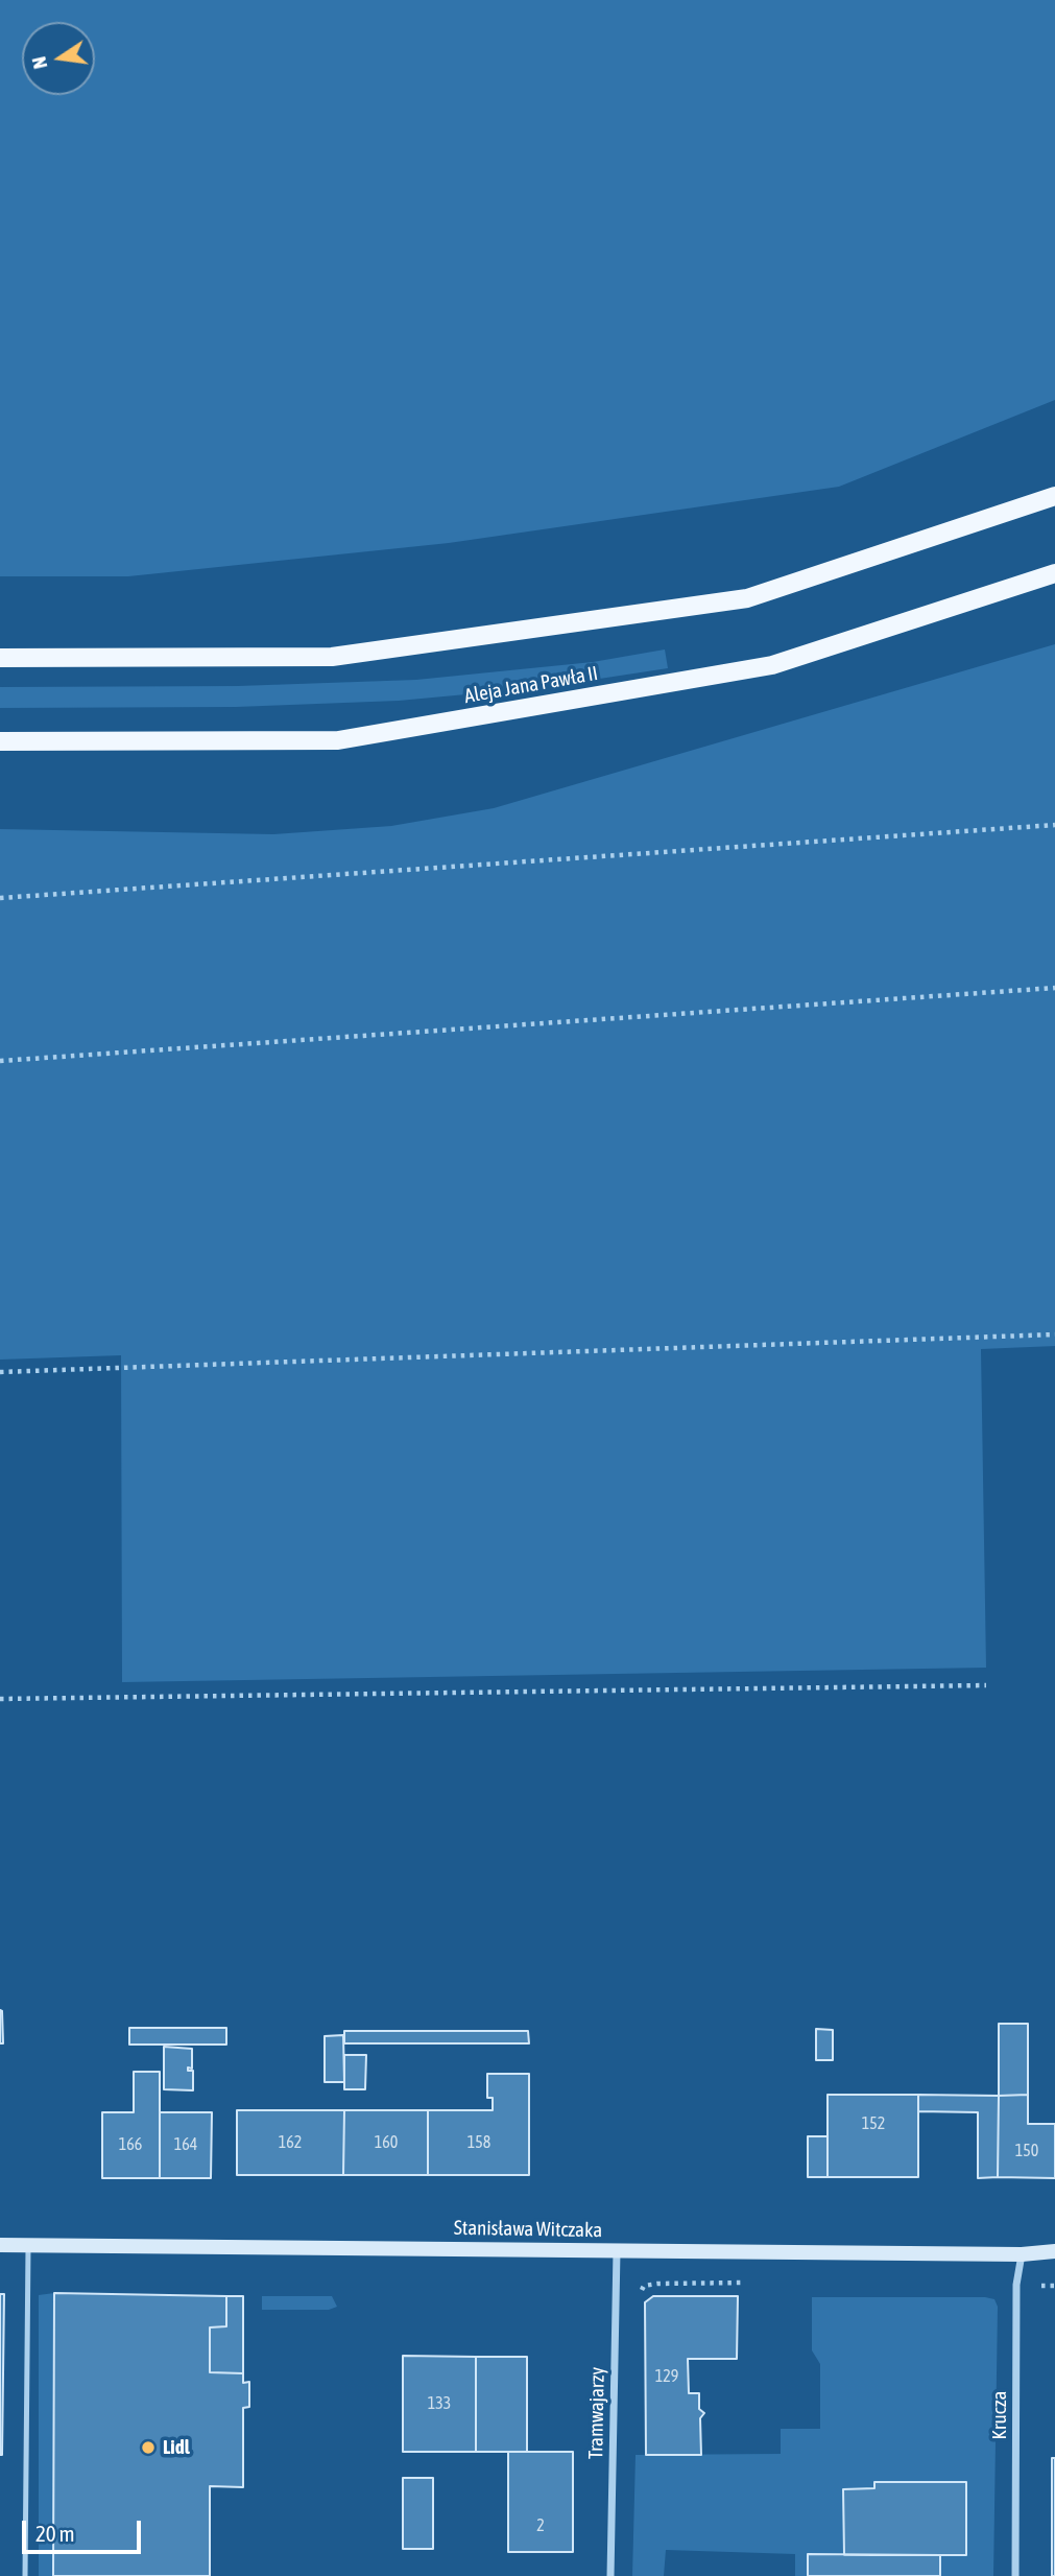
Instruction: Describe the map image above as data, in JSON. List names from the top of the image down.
{
  "streets": {
    "main road": ["Aleja Jana Pawła II"],
    "street": ["Stanisława Witczaka", "Tramwajarzy", "Krucza"]
  },
  "crossings": [
    ["Stanisława Witczaka", "Tramwajarzy"],
    ["Stanisława Witczaka", "Krucza"]
  ],
  "places": ["Lidl"],
  "house_numbers": [
    "152",
    "162",
    "160",
    "158",
    "166",
    "164",
    "150",
    "129",
    "133",
    "2"
  ],
  "scale_bar": "20 m",
  "north": "left"
}
